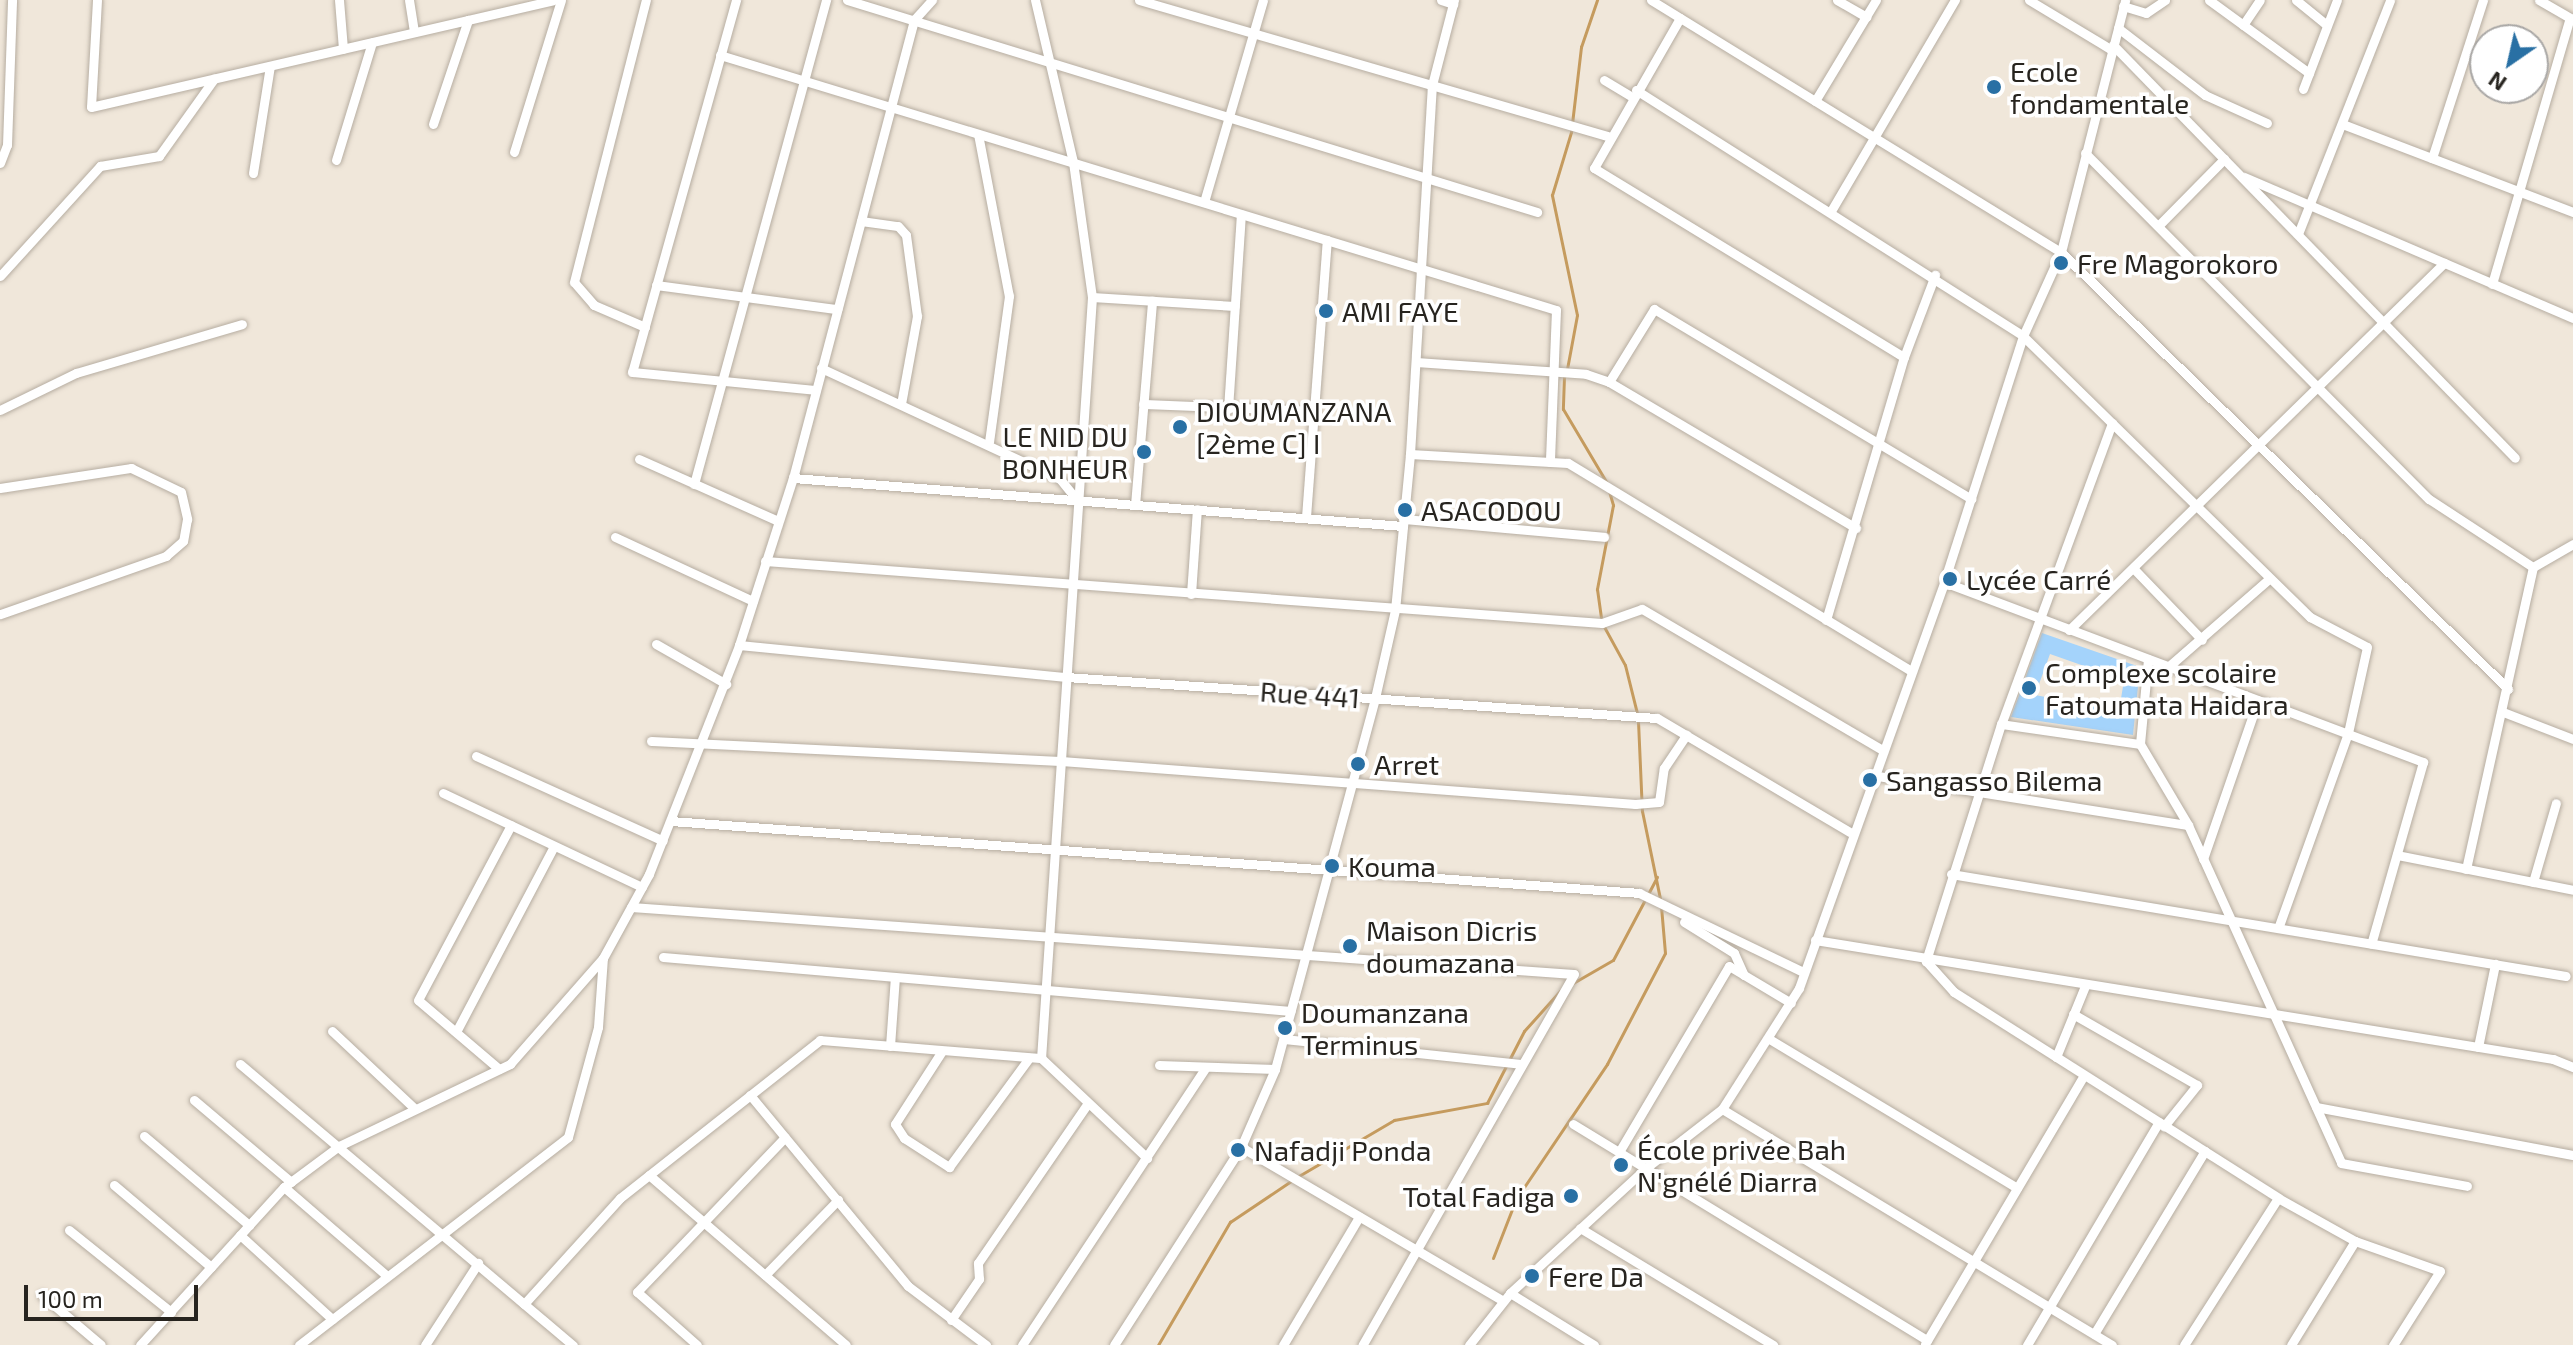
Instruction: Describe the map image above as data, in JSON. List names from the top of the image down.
{
  "streets": {
    "street": ["Rue 441"]
  },
  "places": [
    "Ecole fondamentale",
    "Fre Magorokoro",
    "AMI FAYE",
    "DIOUMANZANA [2ème C] I",
    "LE NID DU BONHEUR",
    "ASACODOU",
    "Lycée Carré",
    "Complexe scolaire Fatoumata Haidara",
    "Arret",
    "Sangasso Bilema",
    "Kouma",
    "Maison Dicris doumazana",
    "Doumanzana Terminus",
    "Nafadji Ponda",
    "École privée Bah N'gnélé Diarra",
    "Total Fadiga",
    "Fere Da"
  ],
  "scale_bar": "100 m",
  "north": "bottom left"
}
